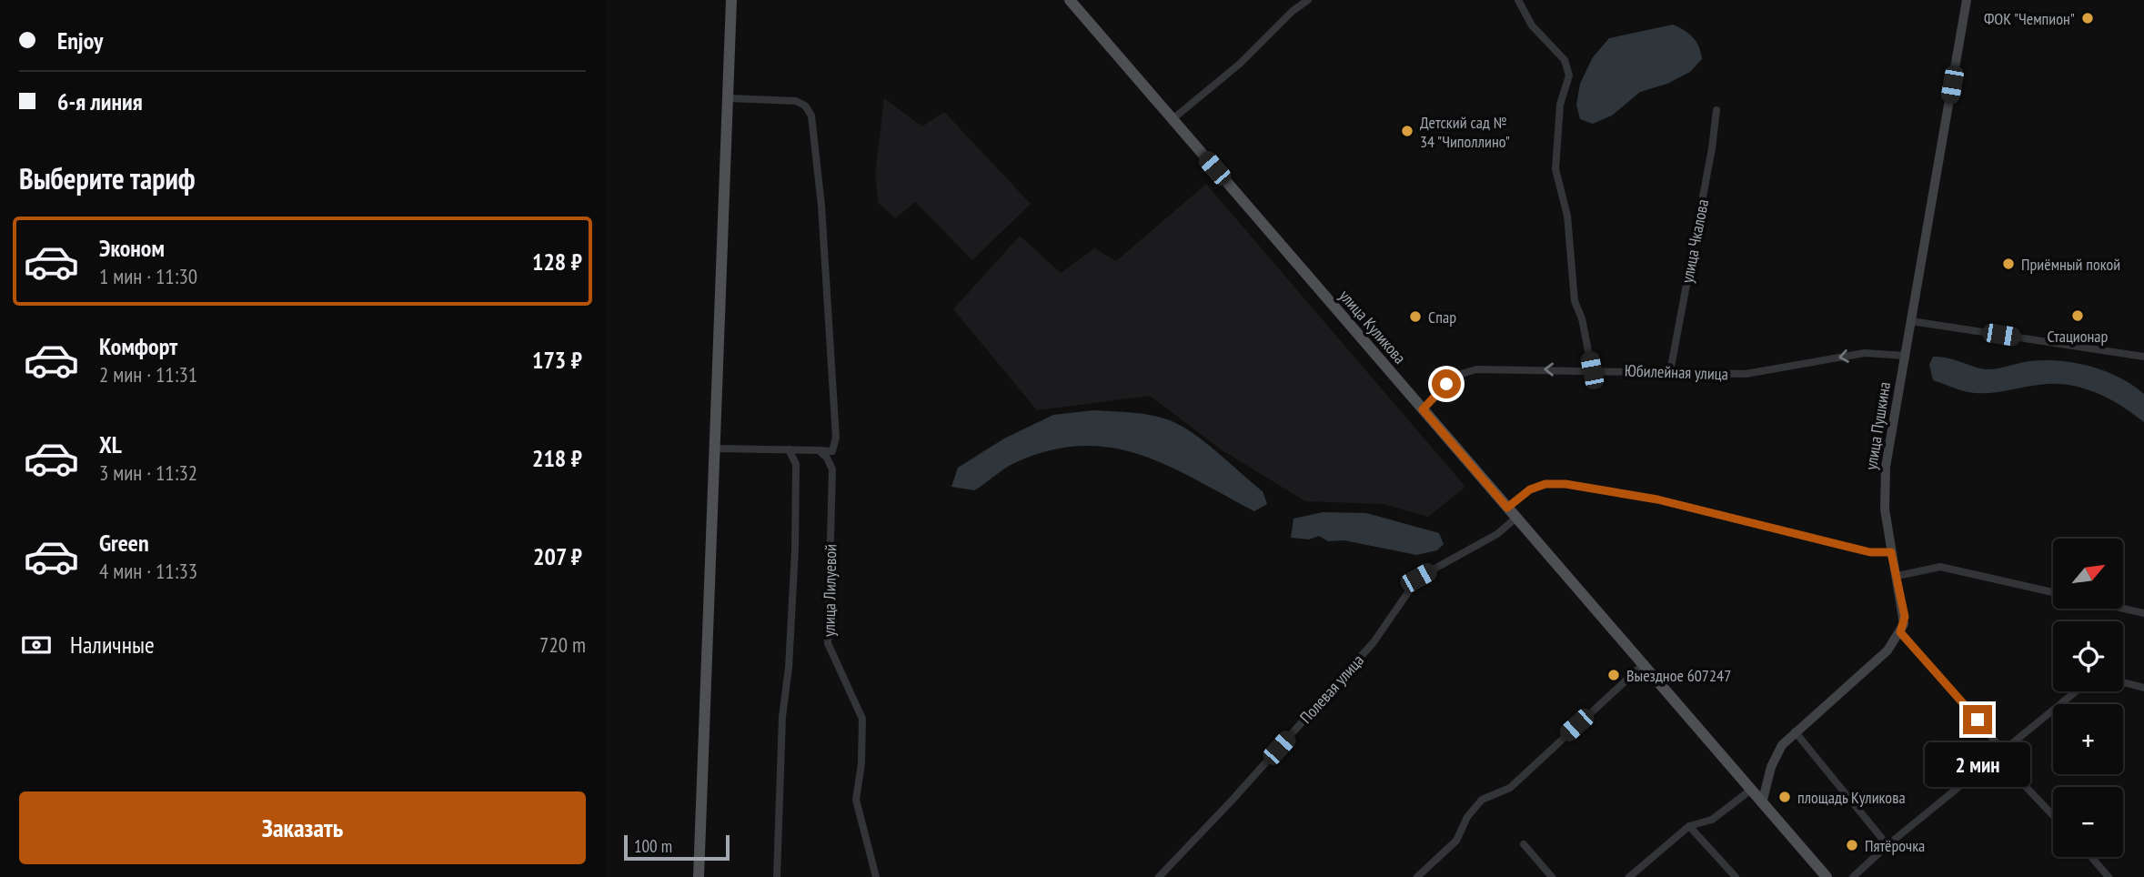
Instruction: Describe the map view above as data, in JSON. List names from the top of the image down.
{
  "streets": {
    "main road": ["улица Куликова"],
    "street": [
      "улица Чкалова",
      "Юбилейная улица",
      "улица Пушкина",
      "улица Лилуевой",
      "Полевая улица"
    ]
  },
  "crossings": [
    ["улица Чкалова", "Юбилейная улица"],
    ["улица Куликова", "Юбилейная улица"],
    ["улица Куликова", "Полевая улица"],
    ["Юбилейная улица", "улица Пушкина"]
  ],
  "one_way": ["Юбилейная улица"],
  "places": [
    "ФОК \"Чемпион\"",
    "Детский сад № 34 \"Чиполлино\"",
    "Приёмный покой",
    "Стационар",
    "Спар",
    "Выездное 607247",
    "площадь Куликова",
    "Пятёрочка"
  ],
  "scale_bar": "100 m",
  "north": "top right",
  "page": {
    "banner": ["Enjoy", "6-я линия"],
    "heading": "Выберите тариф",
    "list": [
      {
        "name": "Эконом",
        "note": "1 мин · 11:30",
        "value": "128 ₽"
      },
      {
        "name": "Комфорт",
        "note": "2 мин · 11:31",
        "value": "173 ₽"
      },
      {
        "name": "XL",
        "note": "3 мин · 11:32",
        "value": "218 ₽"
      },
      {
        "name": "Green",
        "note": "4 мин · 11:33",
        "value": "207 ₽"
      }
    ],
    "map_buttons": ["+", "−"],
    "pay": ["Наличные", "720 m"],
    "bubble": "2 мин",
    "buttons": "Заказать",
    "scale": "100 m"
  }
}
